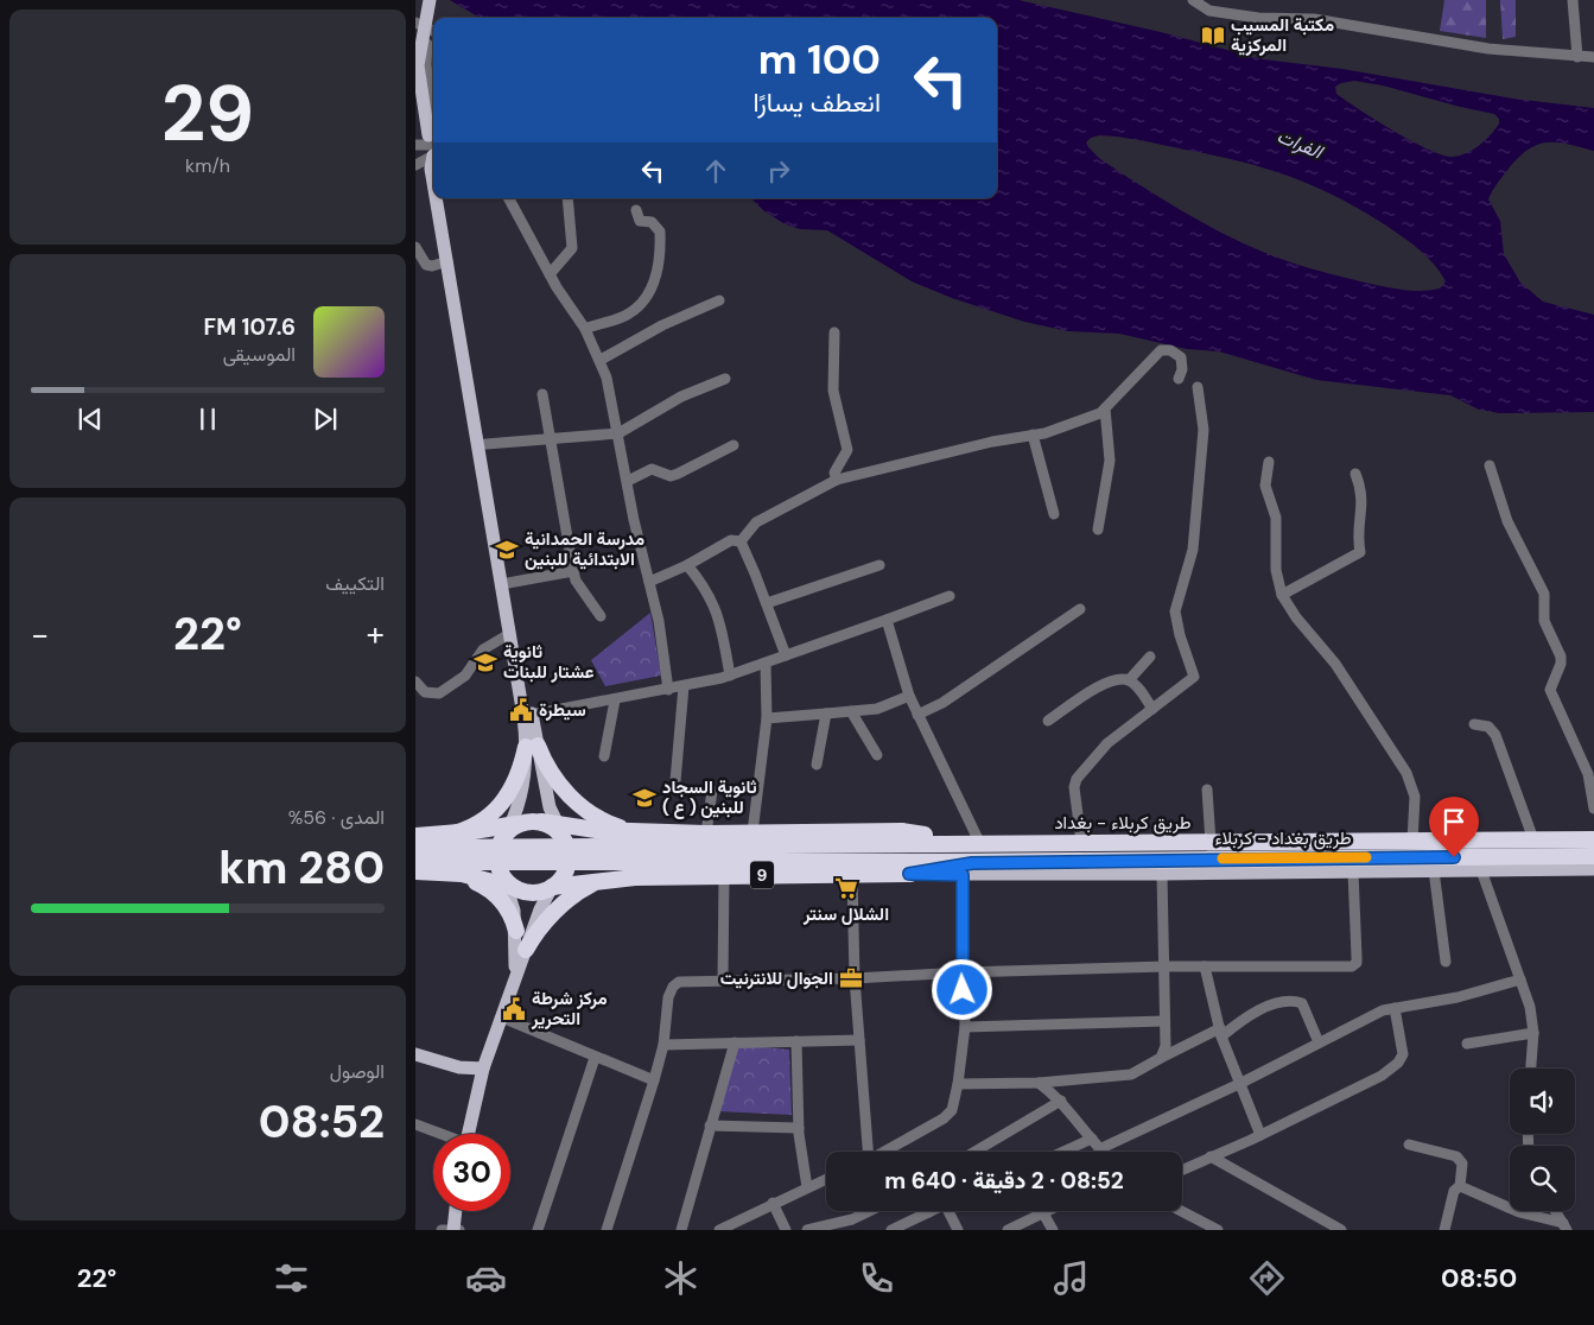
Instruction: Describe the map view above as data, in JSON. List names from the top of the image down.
{
  "streets": {
    "highway": ["طريق كربلاء - بغداد", "طريق بغداد - كربلاء", "9"]
  },
  "crossings": [
    ["طريق كربلاء - بغداد", "9"],
    ["طريق بغداد - كربلاء", "9"]
  ],
  "water": ["الفرات"],
  "places": {
    "library": ["مكتبة المسيب المركزية"],
    "school or university": ["مدرسة الحمدانية الابتدائية للبنين", "ثانوية عشتار للبنات", "ثانوية السجاد ( ع ) للبنين"],
    "public building": ["سيطرة", "مركز شرطة التحرير"],
    "supermarket": ["الشلال سنتر"],
    "office": ["الجوال للانترنيت"]
  },
  "page": {
    "tile": [
      ["29", "km/h"],
      "التكييف",
      ["المدى · 56%", "280 km"],
      ["الوصول", "08:52"]
    ],
    "turn": ["100 m", "انعطف يسارًا"],
    "song": ["107.6 FM", "الموسيقى"],
    "heat": ["−", "22°", "+"],
    "limit": "30",
    "trip": "08:52 · 2 دقيقة · 640 m",
    "tabs": ["08:50", "22°"]
  }
}
